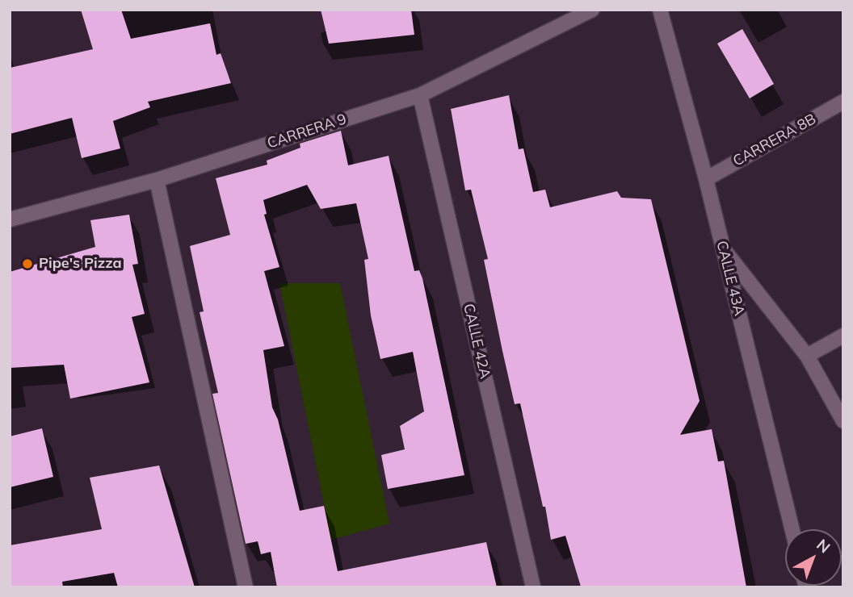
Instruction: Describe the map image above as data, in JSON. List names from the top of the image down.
{
  "streets": {
    "street": [
      "CARRERA 9",
      "CARRERA 8B",
      "CALLE 43A",
      "CALLE 42A"
    ]
  },
  "crossings": [
    ["CARRERA 9", "CALLE 42A"],
    ["CARRERA 8B", "CALLE 43A"]
  ],
  "places": ["Pipe's Pizza"],
  "north": "top right"
}
